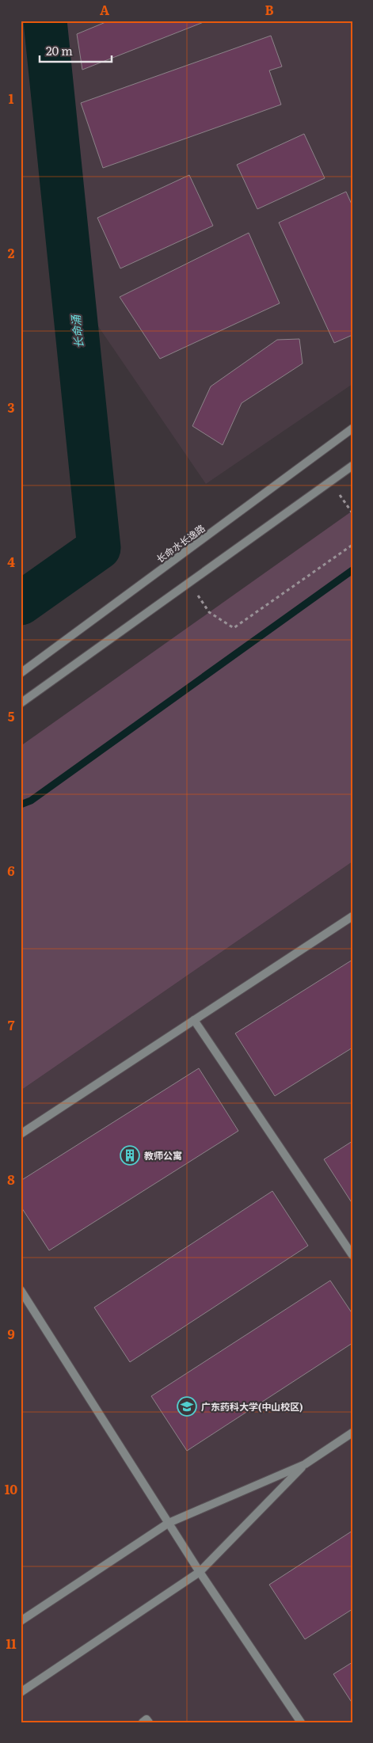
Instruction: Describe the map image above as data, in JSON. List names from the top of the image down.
{
  "streets": {
    "street": ["长命水长逸路"]
  },
  "water": ["长命涌"],
  "places": {
    "building": ["教师公寓"],
    "school or university": ["广东药科大学(中山校区)"]
  },
  "scale_bar": "20 m",
  "grid": {
    "columns": ["A", "B"],
    "rows": [
      "1",
      "2",
      "3",
      "4",
      "5",
      "6",
      "7",
      "8",
      "9",
      "10",
      "11"
    ]
  }
}
